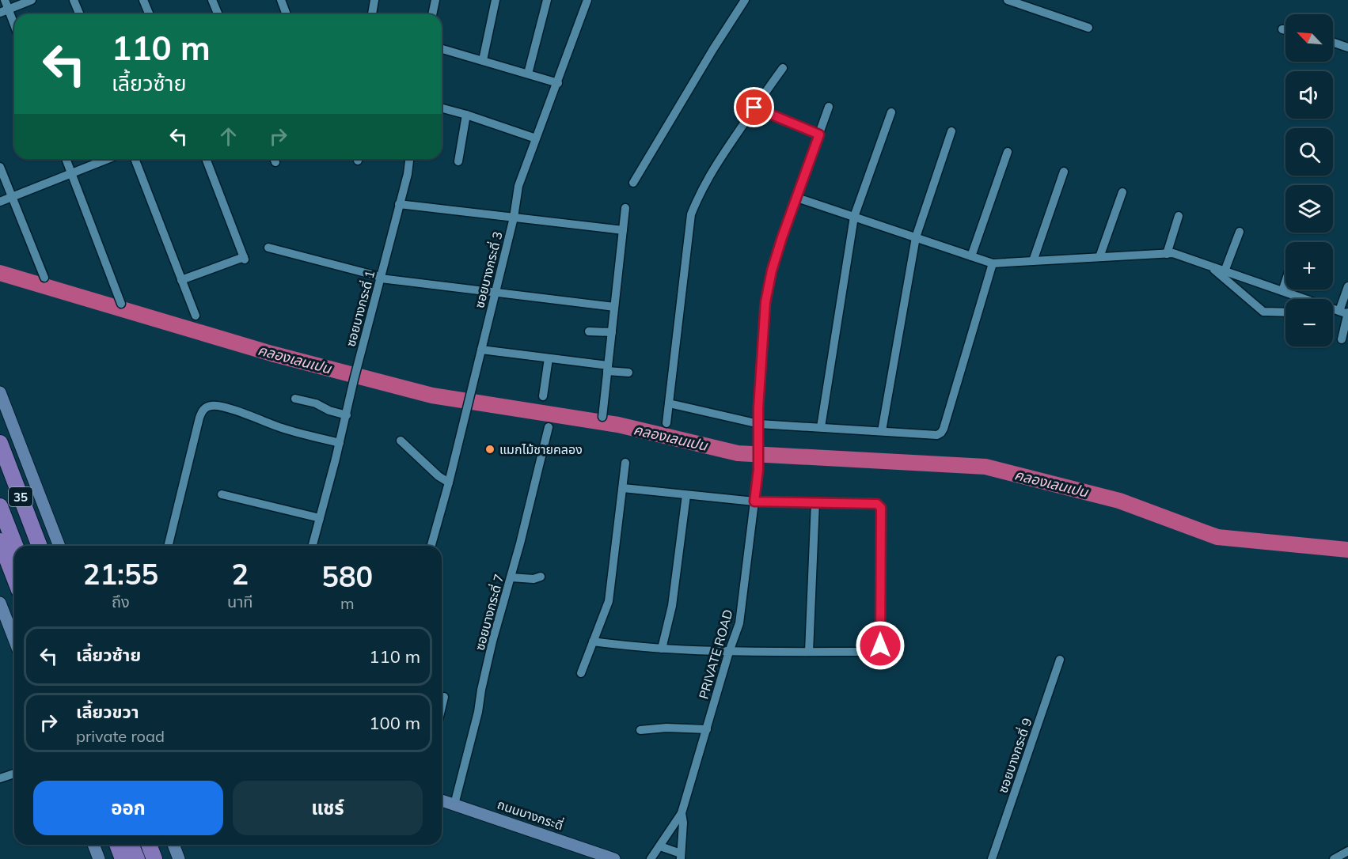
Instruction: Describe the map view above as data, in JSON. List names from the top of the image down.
{
  "streets": {
    "highway": ["35"],
    "main road": ["ถนนบางกระดี่"],
    "street": [
      "ซอยบางกระดี่ 3",
      "ซอยบางกระดี่ 1",
      "ซอยบางกระดี่ 7",
      "PRIVATE ROAD",
      "ซอยบางกระดี่ 9"
    ]
  },
  "crossings": [
    ["ซอยบางกระดี่ 7", "ถนนบางกระดี่"]
  ],
  "water": ["คลองเลนเปน"],
  "places": ["แมกไม้ชายคลอง"],
  "north": "top left",
  "page": {
    "map_buttons": ["+", "−"],
    "turn": ["110 m", "เลี้ยวซ้าย"],
    "eta": [
      "21:55",
      "ถึง",
      "2",
      "นาที",
      "580",
      "m"
    ],
    "list": [
      {
        "name": "เลี้ยวซ้าย",
        "value": "110 m"
      },
      {
        "name": "เลี้ยวขวา",
        "note": "private road",
        "value": "100 m"
      }
    ],
    "buttons": ["ออก", "แชร์"]
  }
}
